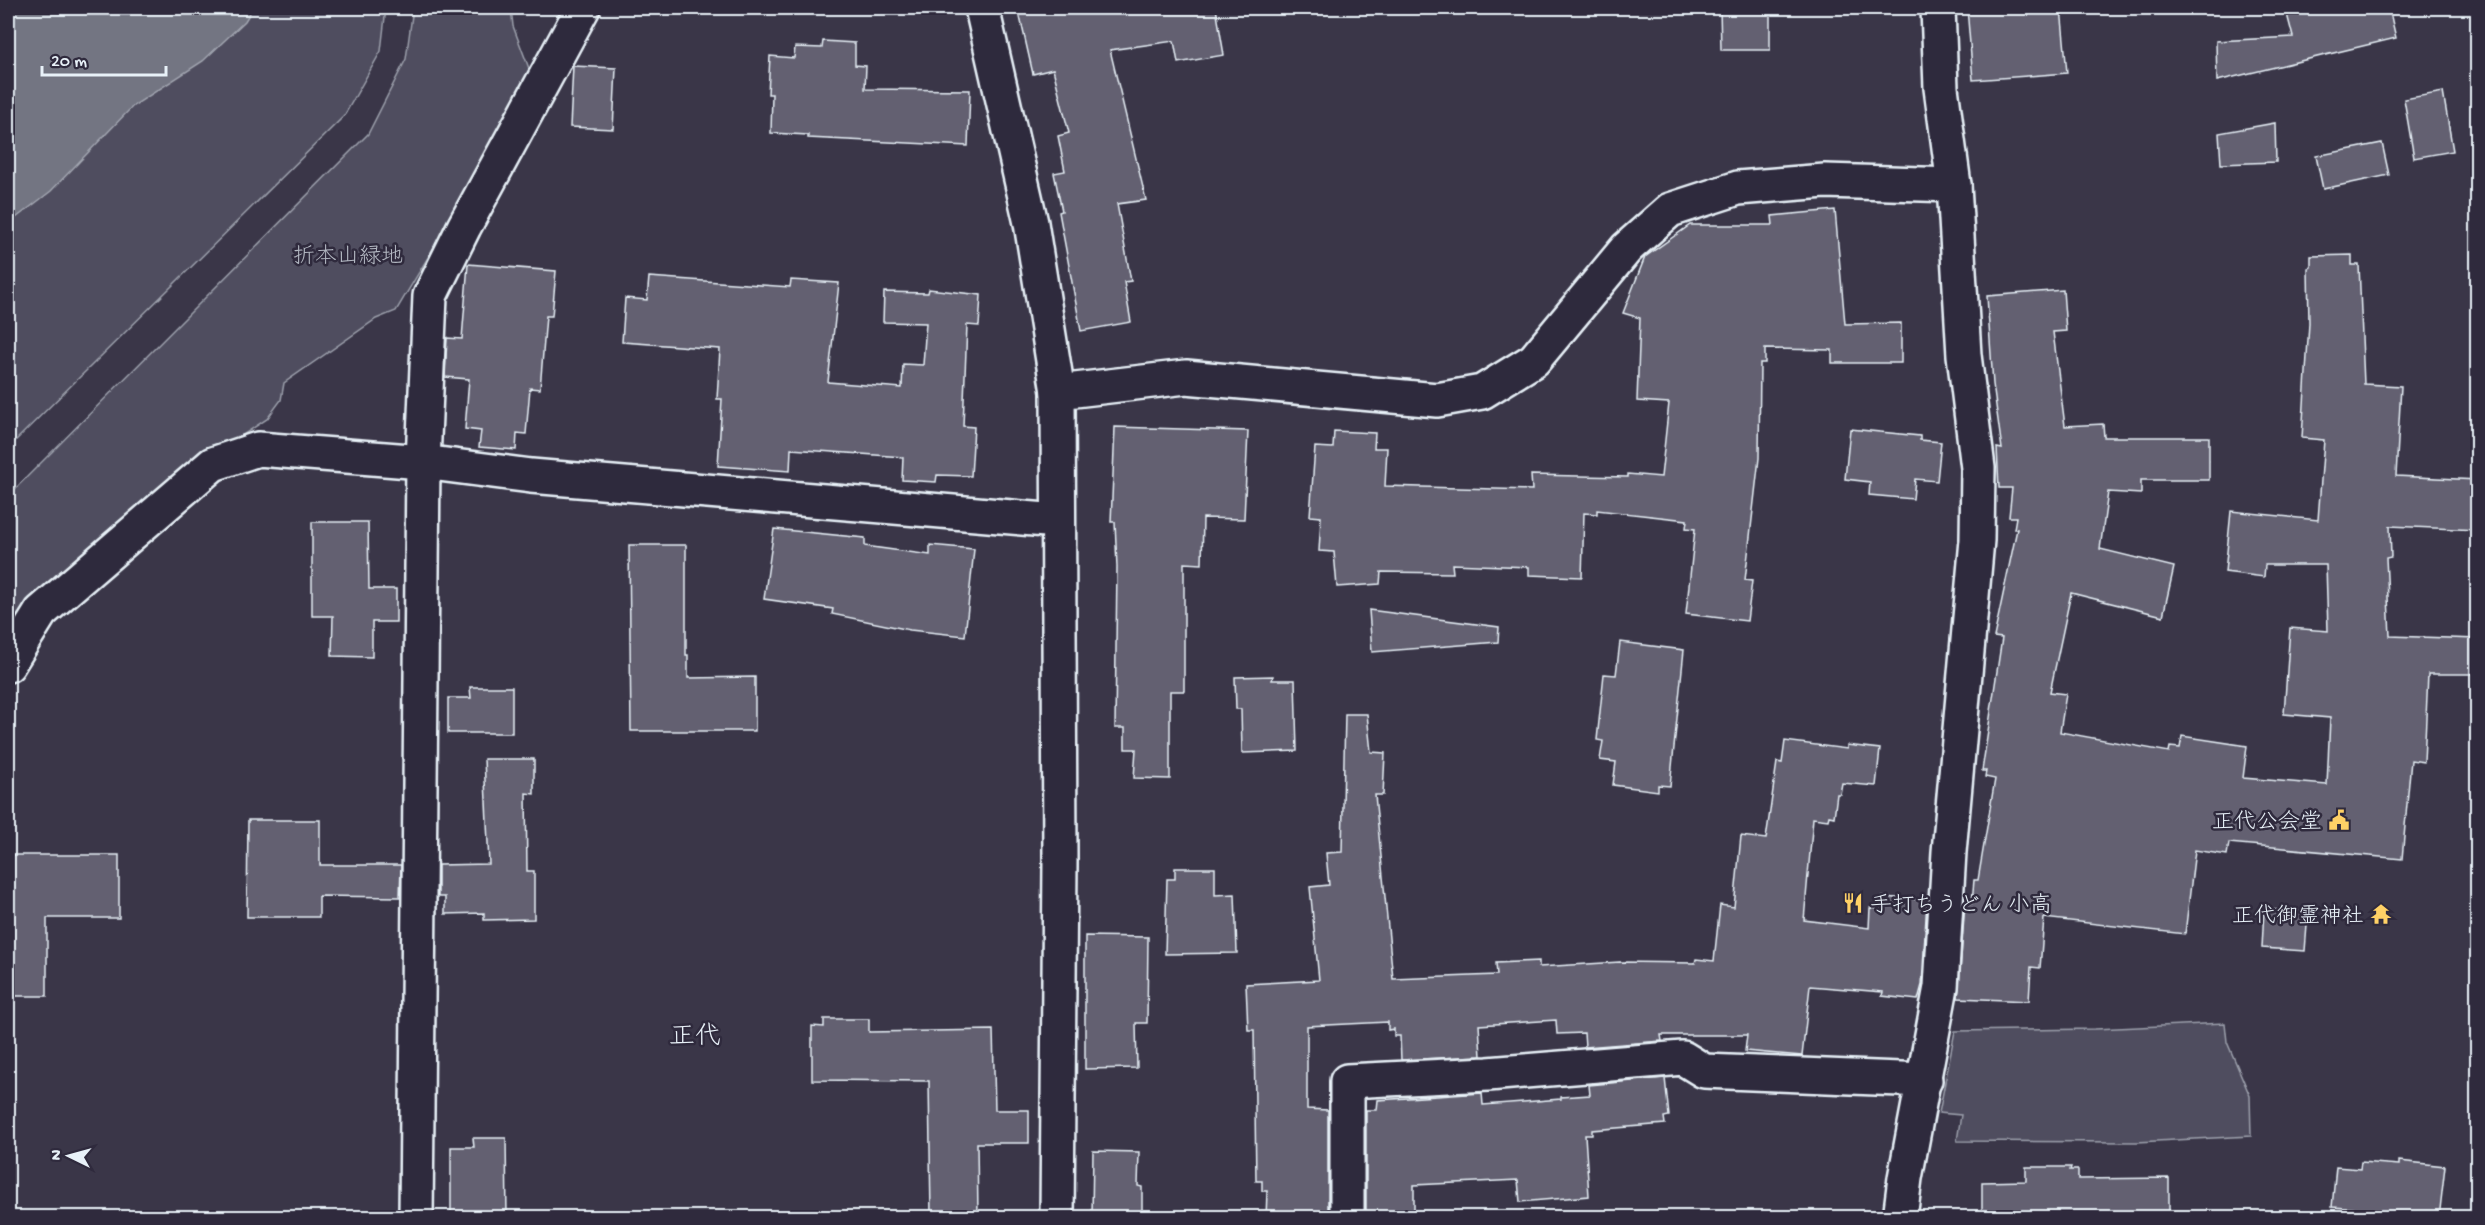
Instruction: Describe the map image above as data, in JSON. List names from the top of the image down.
{
  "districts": ["正代"],
  "parks": ["折本山緑地"],
  "places": {
    "public building": ["正代公会堂"],
    "restaurant": ["手打ちうどん 小高"],
    "temple": ["正代御霊神社"]
  },
  "scale_bar": "20 m",
  "north": "left"
}
